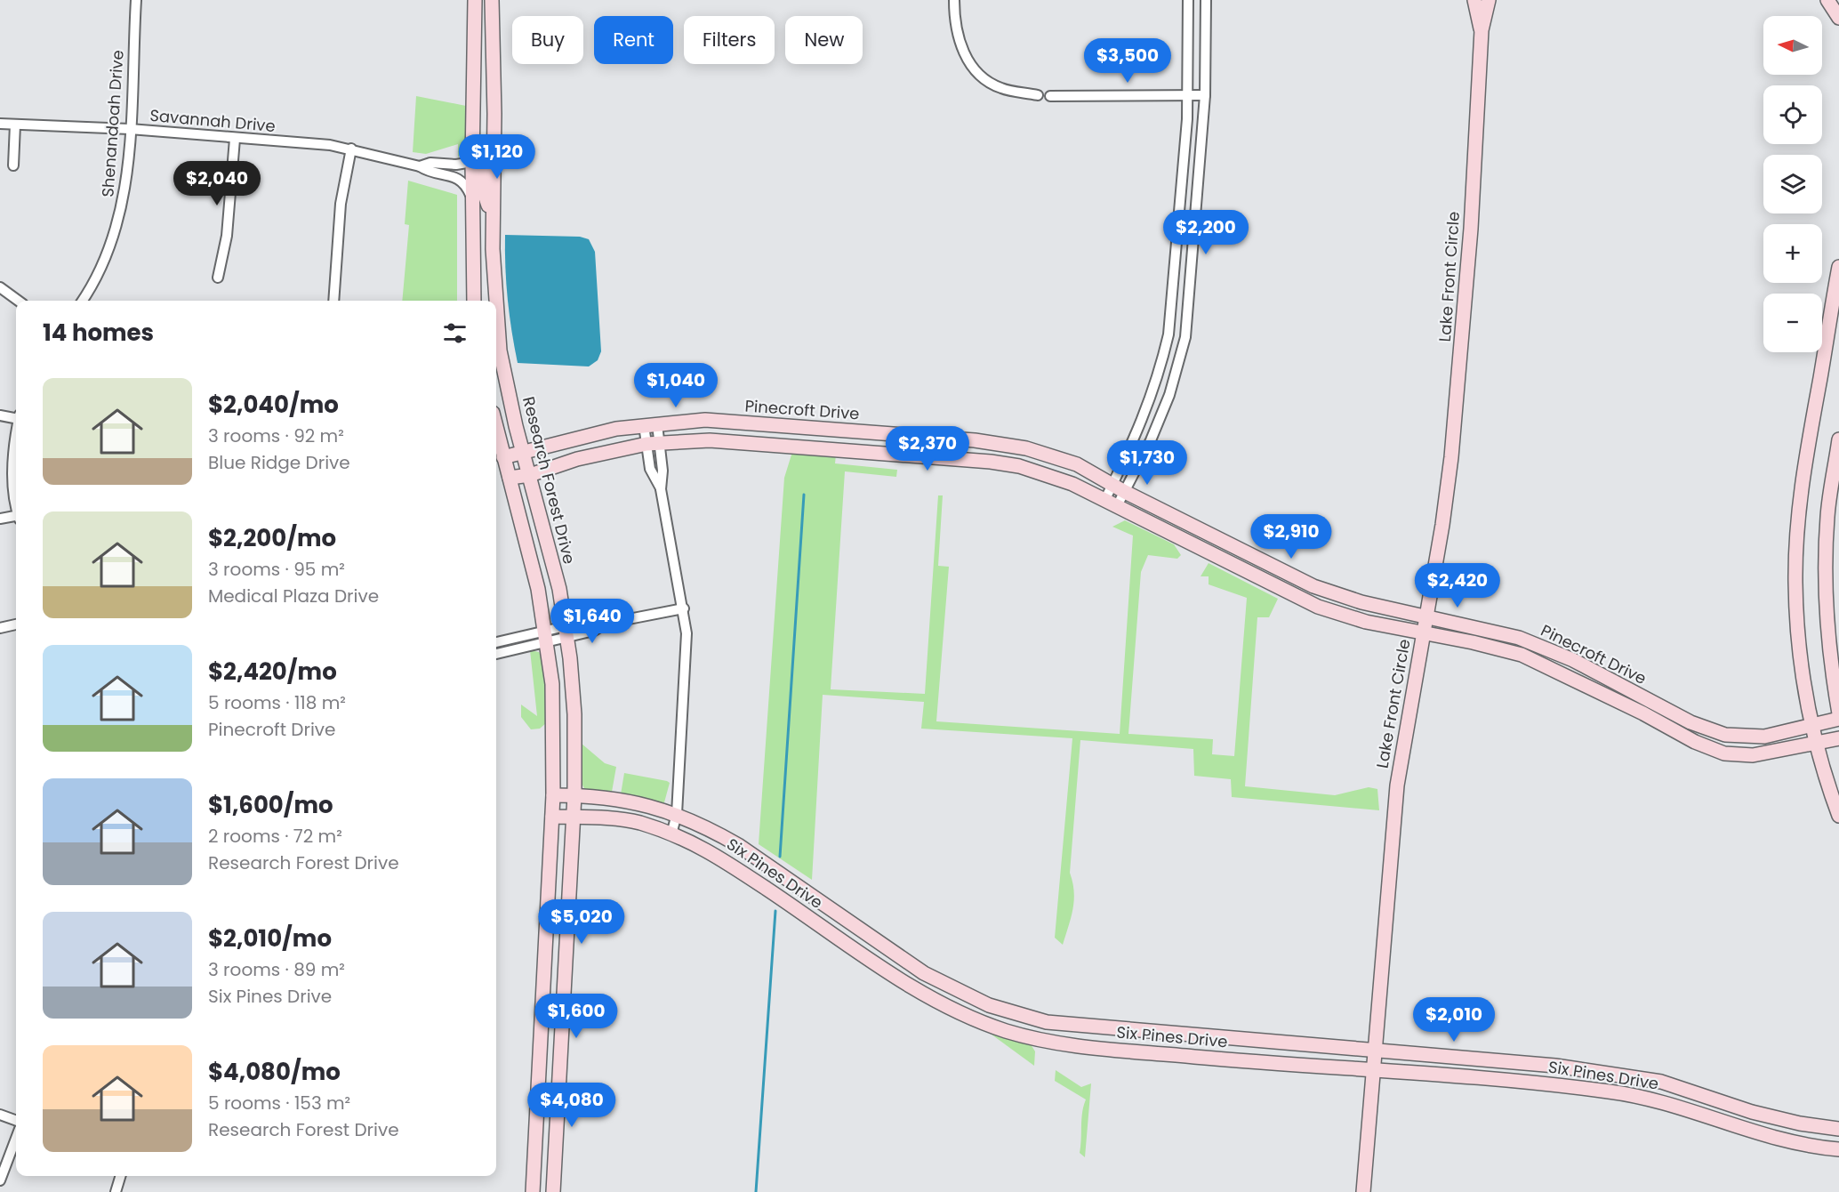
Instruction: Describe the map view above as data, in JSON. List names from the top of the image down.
{
  "streets": {
    "street": [
      "Savannah Drive",
      "Shenandoah Drive",
      "Lake Front Circle",
      "Pinecroft Drive",
      "Research Forest Drive",
      "Six Pines Drive"
    ]
  },
  "crossings": [
    ["Savannah Drive", "Shenandoah Drive"],
    ["Lake Front Circle", "Pinecroft Drive"],
    ["Lake Front Circle", "Six Pines Drive"],
    ["Pinecroft Drive", "Research Forest Drive"],
    ["Research Forest Drive", "Six Pines Drive"]
  ],
  "north": "left",
  "page": {
    "map_buttons": ["+", "−"],
    "chip": [
      "Buy",
      "Rent",
      "Filters",
      "New"
    ],
    "price": [
      "$3,500",
      "$1,120",
      "$2,040",
      "$2,200",
      "$1,040",
      "$2,370",
      "$1,730",
      "$2,910",
      "$2,420",
      "$1,640",
      "$5,020",
      "$1,600",
      "$2,010",
      "$4,080"
    ],
    "heading": "14 homes",
    "list": [
      {
        "name": "$2,040/mo",
        "note": "3 rooms · 92 m² · Blue Ridge Drive"
      },
      {
        "name": "$2,200/mo",
        "note": "3 rooms · 95 m² · Medical Plaza Drive"
      },
      {
        "name": "$2,420/mo",
        "note": "5 rooms · 118 m² · Pinecroft Drive"
      },
      {
        "name": "$1,600/mo",
        "note": "2 rooms · 72 m² · Research Forest Drive"
      },
      {
        "name": "$2,010/mo",
        "note": "3 rooms · 89 m² · Six Pines Drive"
      },
      {
        "name": "$4,080/mo",
        "note": "5 rooms · 153 m² · Research Forest Drive"
      }
    ]
  }
}
